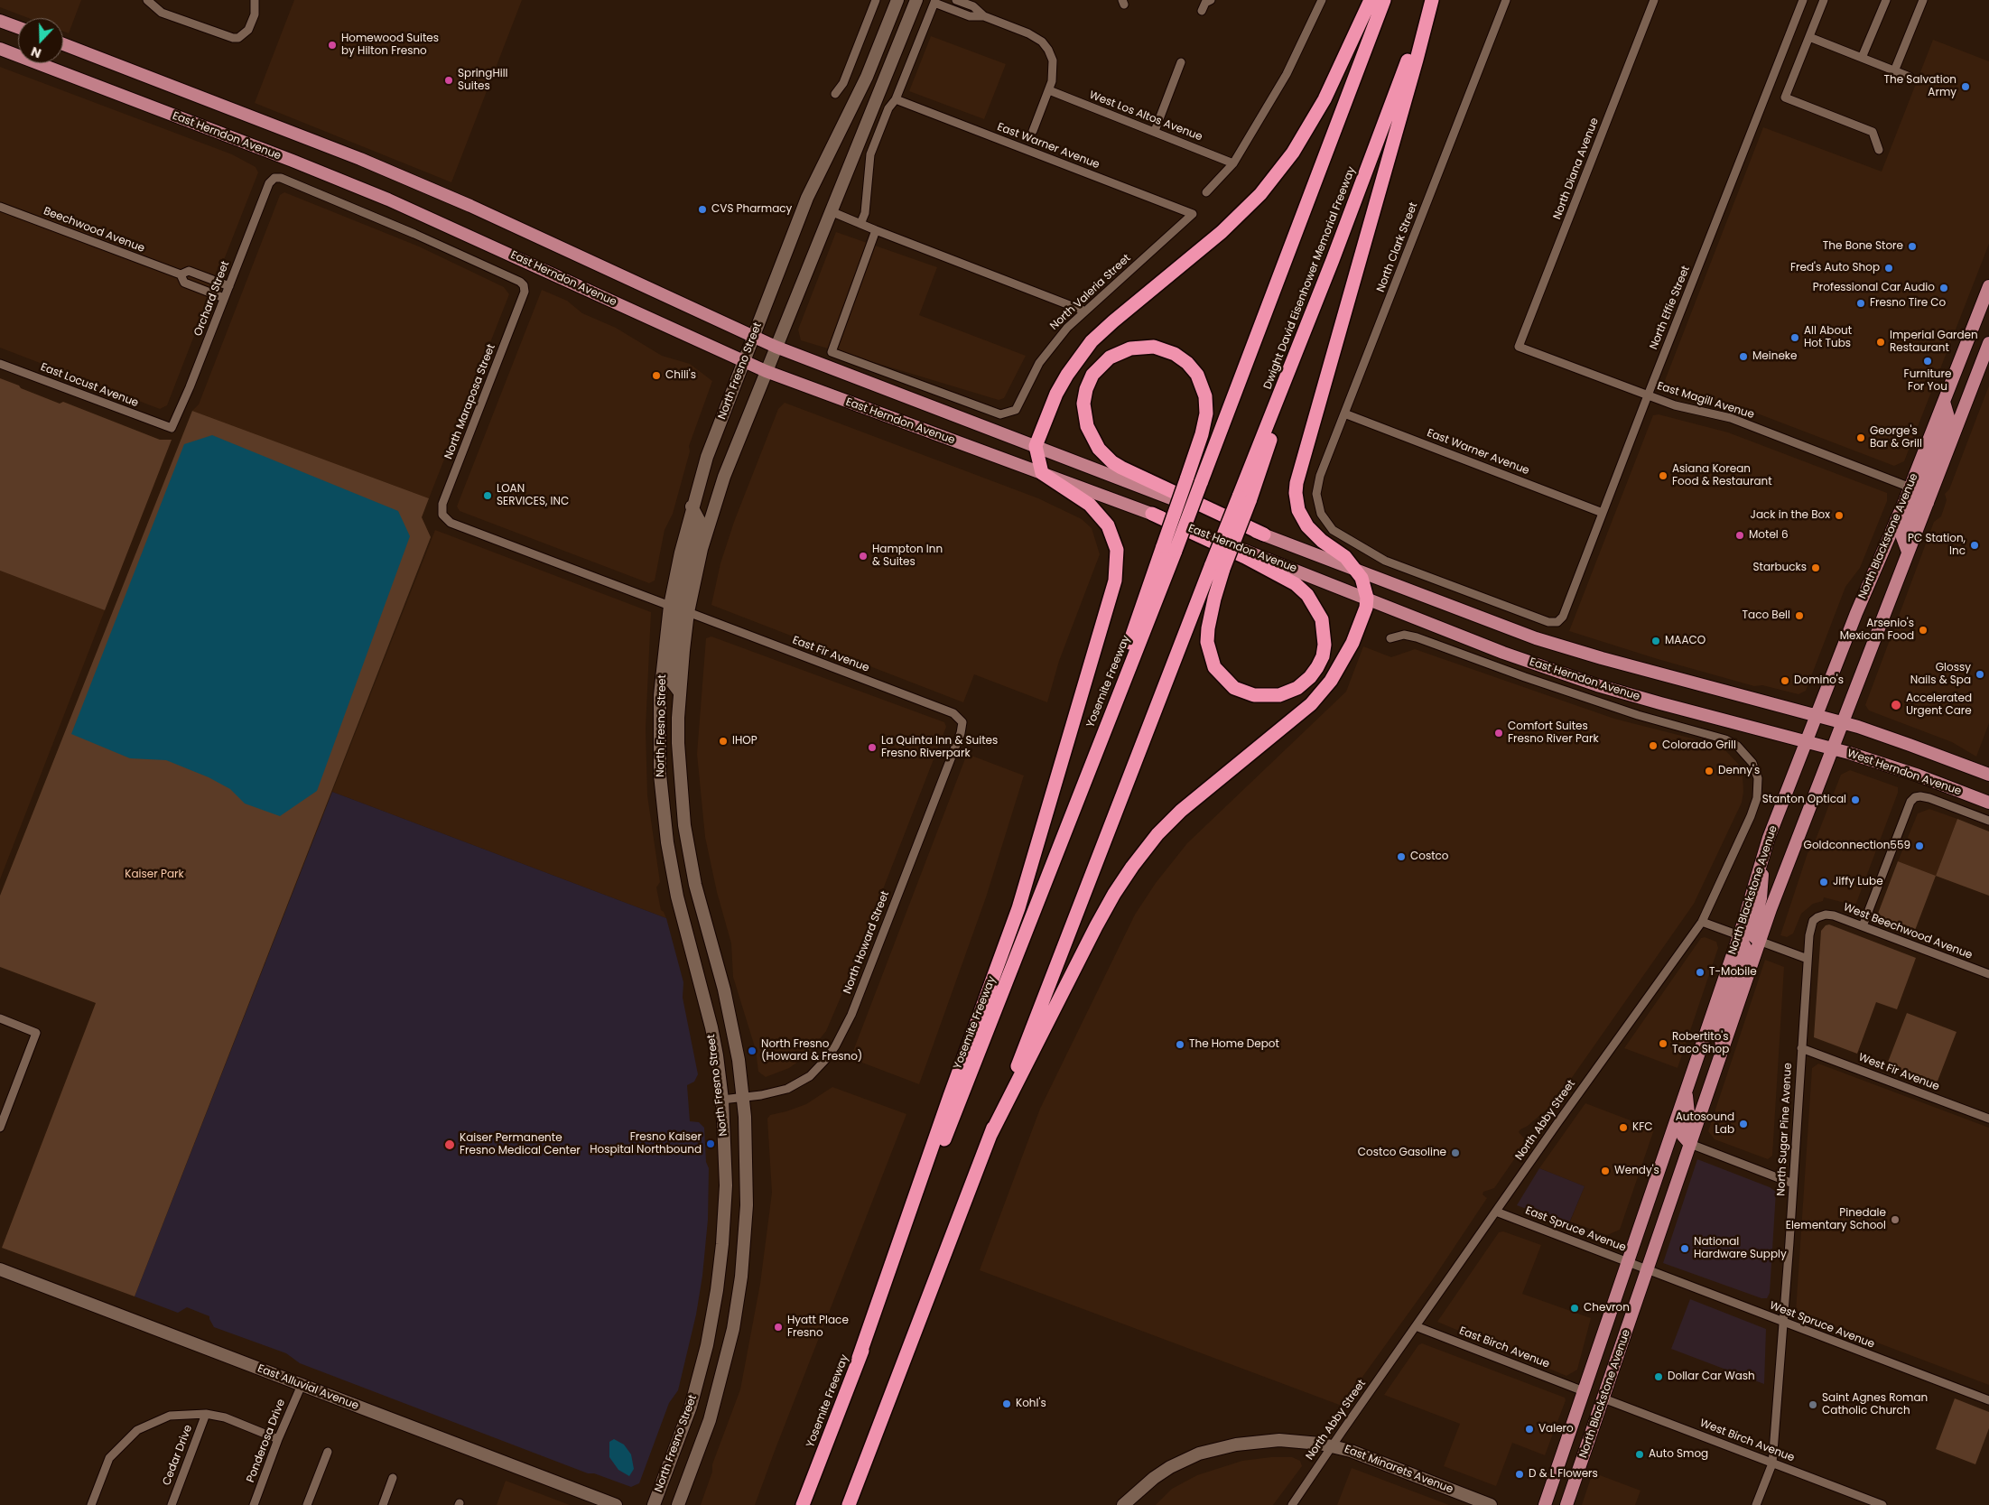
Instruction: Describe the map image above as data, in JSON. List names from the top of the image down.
{
  "streets": {
    "highway": ["Dwight David Eisenhower Memorial Freeway", "Yosemite Freeway"],
    "main road": [
      "East Herndon Avenue",
      "North Fresno Street",
      "North Blackstone Avenue",
      "West Herndon Avenue",
      "East Alluvial Avenue",
      "East Minarets Avenue"
    ],
    "street": [
      "West Los Altos Avenue",
      "East Warner Avenue",
      "North Diana Avenue",
      "Beechwood Avenue",
      "North Clark Street",
      "North Valeria Street",
      "Orchard Street",
      "North Effie Street",
      "East Locust Avenue",
      "East Magill Avenue",
      "North Maraposa Street",
      "East Fir Avenue",
      "West Beechwood Avenue",
      "North Howard Street",
      "West Fir Avenue",
      "North Abby Street",
      "North Sugar Pine Avenue",
      "East Spruce Avenue",
      "West Spruce Avenue",
      "East Birch Avenue",
      "Ponderosa Drive",
      "West Birch Avenue",
      "Cedar Drive"
    ]
  },
  "crossings": [
    ["East Herndon Avenue", "Orchard Street"],
    ["East Herndon Avenue", "North Fresno Street"],
    ["East Herndon Avenue", "North Maraposa Street"],
    ["East Herndon Avenue", "North Blackstone Avenue"],
    ["East Herndon Avenue", "West Herndon Avenue"],
    ["East Warner Avenue", "North Clark Street"],
    ["East Warner Avenue", "North Valeria Street"],
    ["East Warner Avenue", "North Effie Street"],
    ["North Diana Avenue", "East Magill Avenue"],
    ["Beechwood Avenue", "Orchard Street"],
    ["North Clark Street", "North Effie Street"],
    ["Orchard Street", "East Locust Avenue"],
    ["North Effie Street", "East Magill Avenue"],
    ["North Fresno Street", "North Maraposa Street"],
    ["North Fresno Street", "East Fir Avenue"],
    ["North Fresno Street", "North Howard Street"],
    ["East Magill Avenue", "North Blackstone Avenue"],
    ["North Blackstone Avenue", "West Herndon Avenue"],
    ["North Blackstone Avenue", "East Spruce Avenue"],
    ["North Blackstone Avenue", "West Spruce Avenue"],
    ["North Blackstone Avenue", "East Birch Avenue"],
    ["North Blackstone Avenue", "West Birch Avenue"],
    ["East Fir Avenue", "North Howard Street"],
    ["West Herndon Avenue", "West Beechwood Avenue"],
    ["West Beechwood Avenue", "North Sugar Pine Avenue"],
    ["West Fir Avenue", "North Sugar Pine Avenue"],
    ["North Abby Street", "East Spruce Avenue"],
    ["North Abby Street", "East Birch Avenue"],
    ["North Abby Street", "East Minarets Avenue"],
    ["North Sugar Pine Avenue", "West Spruce Avenue"],
    ["North Sugar Pine Avenue", "West Birch Avenue"],
    ["East Spruce Avenue", "West Spruce Avenue"],
    ["East Alluvial Avenue", "Ponderosa Drive"]
  ],
  "parks": ["Kaiser Park"],
  "places": [
    "Homewood Suites by Hilton Fresno",
    "SpringHill Suites",
    "The Salvation Army",
    "CVS Pharmacy",
    "The Bone Store",
    "Fred's Auto Shop",
    "Professional Car Audio",
    "Fresno Tire Co",
    "All About Hot Tubs",
    "Imperial Garden Restaurant",
    "Meineke",
    "Furniture For You",
    "Chili's",
    "George's Bar & Grill",
    "Asiana Korean Food & Restaurant",
    "LOAN SERVICES, INC",
    "Jack in the Box",
    "Motel 6",
    "PC Station, Inc",
    "Hampton Inn & Suites",
    "Starbucks",
    "Taco Bell",
    "Arsenio's Mexican Food",
    "MAACO",
    "Glossy Nails & Spa",
    "Domino's",
    "Accelerated Urgent Care",
    "Comfort Suites Fresno River Park",
    "IHOP",
    "Colorado Grill",
    "La Quinta Inn & Suites Fresno Riverpark",
    "Denny's",
    "Stanton Optical",
    "Goldconnection559",
    "Costco",
    "Jiffy Lube",
    "T-Mobile",
    "Robertito's Taco Shop",
    "The Home Depot",
    "North Fresno (Howard & Fresno)",
    "Autosound Lab",
    "KFC",
    "Fresno Kaiser Hospital Northbound",
    "Kaiser Permanente Fresno Medical Center",
    "Costco Gasoline",
    "Wendy's",
    "Pinedale Elementary School",
    "National Hardware Supply",
    "Chevron",
    "Hyatt Place Fresno",
    "Dollar Car Wash",
    "Kohl's",
    "Saint Agnes Roman Catholic Church",
    "Valero",
    "Auto Smog",
    "D & L Flowers"
  ],
  "north": "bottom"
}
